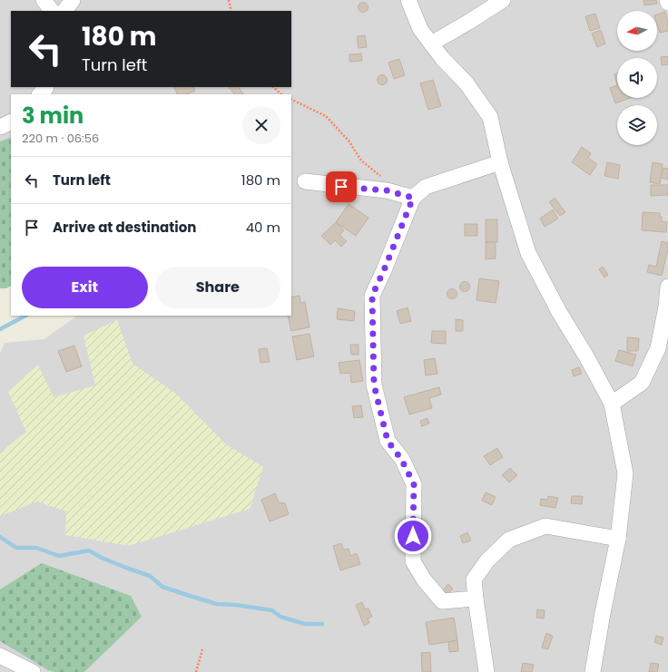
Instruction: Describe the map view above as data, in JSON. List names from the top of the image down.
{
  "north": "left",
  "page": {
    "turn": ["180 m", "Turn left"],
    "heading": ["3 min", "220 m · 06:56"],
    "list": [
      {
        "name": "Turn left",
        "value": "180 m"
      },
      {
        "name": "Arrive at destination",
        "value": "40 m"
      }
    ],
    "buttons": ["Exit", "Share"]
  }
}
